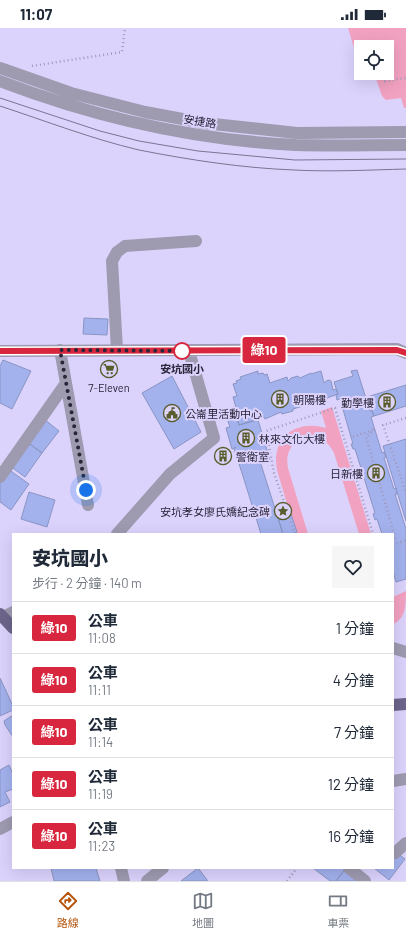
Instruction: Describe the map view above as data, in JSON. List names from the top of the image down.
{
  "streets": {
    "street": ["安捷路"]
  },
  "places": {
    "other": ["安坑國小"],
    "supermarket": ["7-Eleven"],
    "building": [
      "朝陽樓",
      "勤學樓",
      "林來文化大樓",
      "警衛室",
      "日新樓"
    ],
    "public building": ["公崙里活動中心"],
    "place": ["安坑孝女廖氏嬌紀念碑"]
  },
  "lines": ["bus line 綠10"],
  "page": {
    "status": "11:07",
    "on_map": "綠10",
    "heading": ["安坑國小", "步行 · 2 分鐘 · 140 m"],
    "list": [
      {
        "mark": "綠10",
        "name": "公車",
        "note": "11:08",
        "value": "1 分鐘"
      },
      {
        "mark": "綠10",
        "name": "公車",
        "note": "11:11",
        "value": "4 分鐘"
      },
      {
        "mark": "綠10",
        "name": "公車",
        "note": "11:14",
        "value": "7 分鐘"
      },
      {
        "mark": "綠10",
        "name": "公車",
        "note": "11:19",
        "value": "12 分鐘"
      },
      {
        "mark": "綠10",
        "name": "公車",
        "note": "11:23",
        "value": "16 分鐘"
      }
    ],
    "tabs": ["路線", "地圖", "車票"]
  }
}
